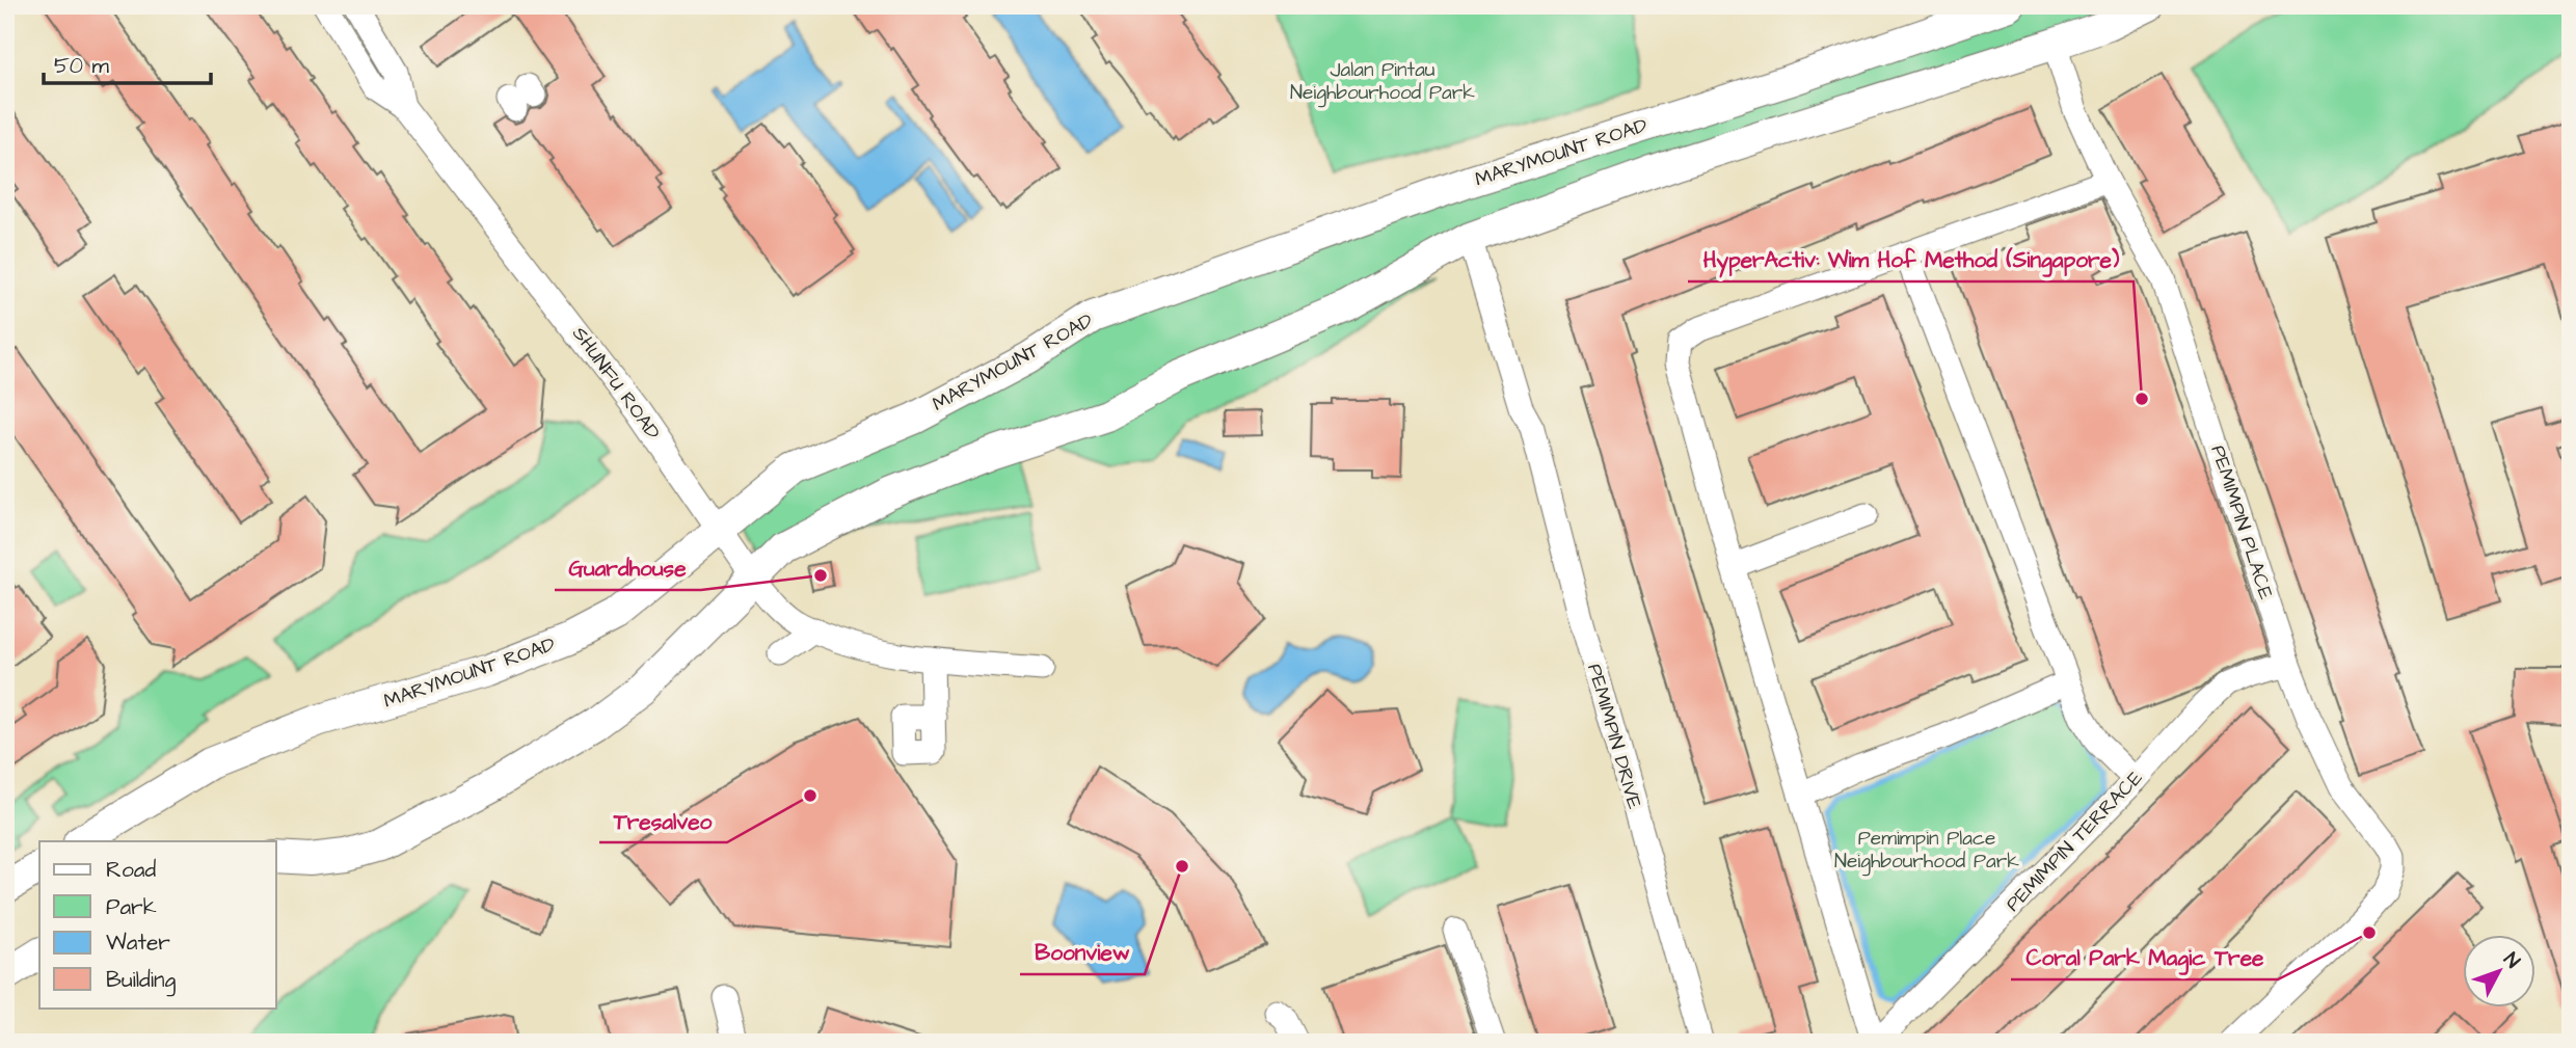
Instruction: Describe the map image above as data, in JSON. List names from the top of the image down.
{
  "streets": {
    "main road": ["MARYMOUNT ROAD"],
    "street": [
      "SHUNFU ROAD",
      "PEMIMPIN PLACE",
      "PEMIMPIN DRIVE",
      "PEMIMPIN TERRACE"
    ]
  },
  "crossings": [
    ["MARYMOUNT ROAD", "SHUNFU ROAD"],
    ["PEMIMPIN PLACE", "PEMIMPIN TERRACE"]
  ],
  "parks": ["Jalan Pintau Neighbourhood Park", "Pemimpin Place Neighbourhood Park"],
  "places": [
    "HyperActiv: Wim Hof Method (Singapore)",
    "Guardhouse",
    "Tresalveo",
    "Boonview",
    "Coral Park Magic Tree"
  ],
  "legend": [
    "Road",
    "Park",
    "Water",
    "Building"
  ],
  "scale_bar": "50 m",
  "north": "top right"
}
